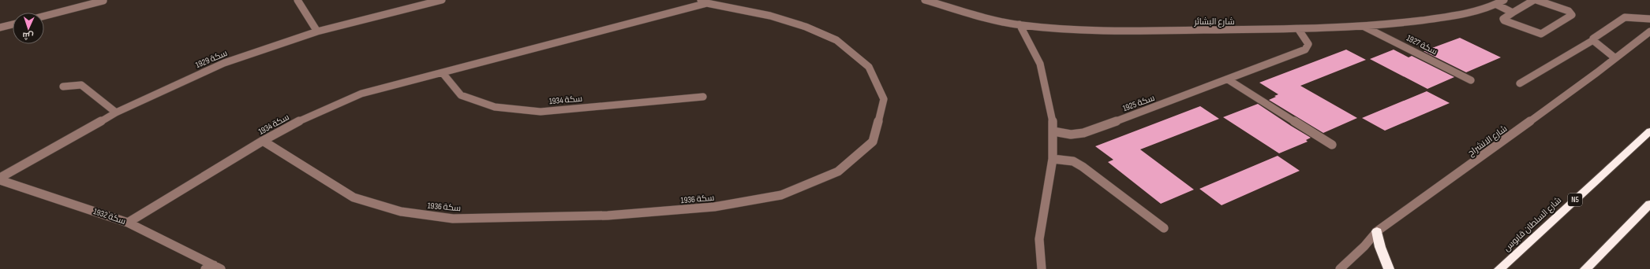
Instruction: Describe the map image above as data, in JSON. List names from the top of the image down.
{
  "streets": {
    "highway": ["N5", "شارع السلطان قابوس"],
    "street": [
      "شارع البشائر",
      "سكة 1927",
      "سكة 1929",
      "سكة 1934",
      "سكة 1925",
      "شارع الانشراح",
      "سكة 1936",
      "سكة 1932"
    ]
  },
  "crossings": [
    ["شارع البشائر", "سكة 1927"],
    ["شارع البشائر", "سكة 1925"],
    ["سكة 1934", "سكة 1936"],
    ["سكة 1934", "سكة 1932"]
  ],
  "north": "bottom"
}
